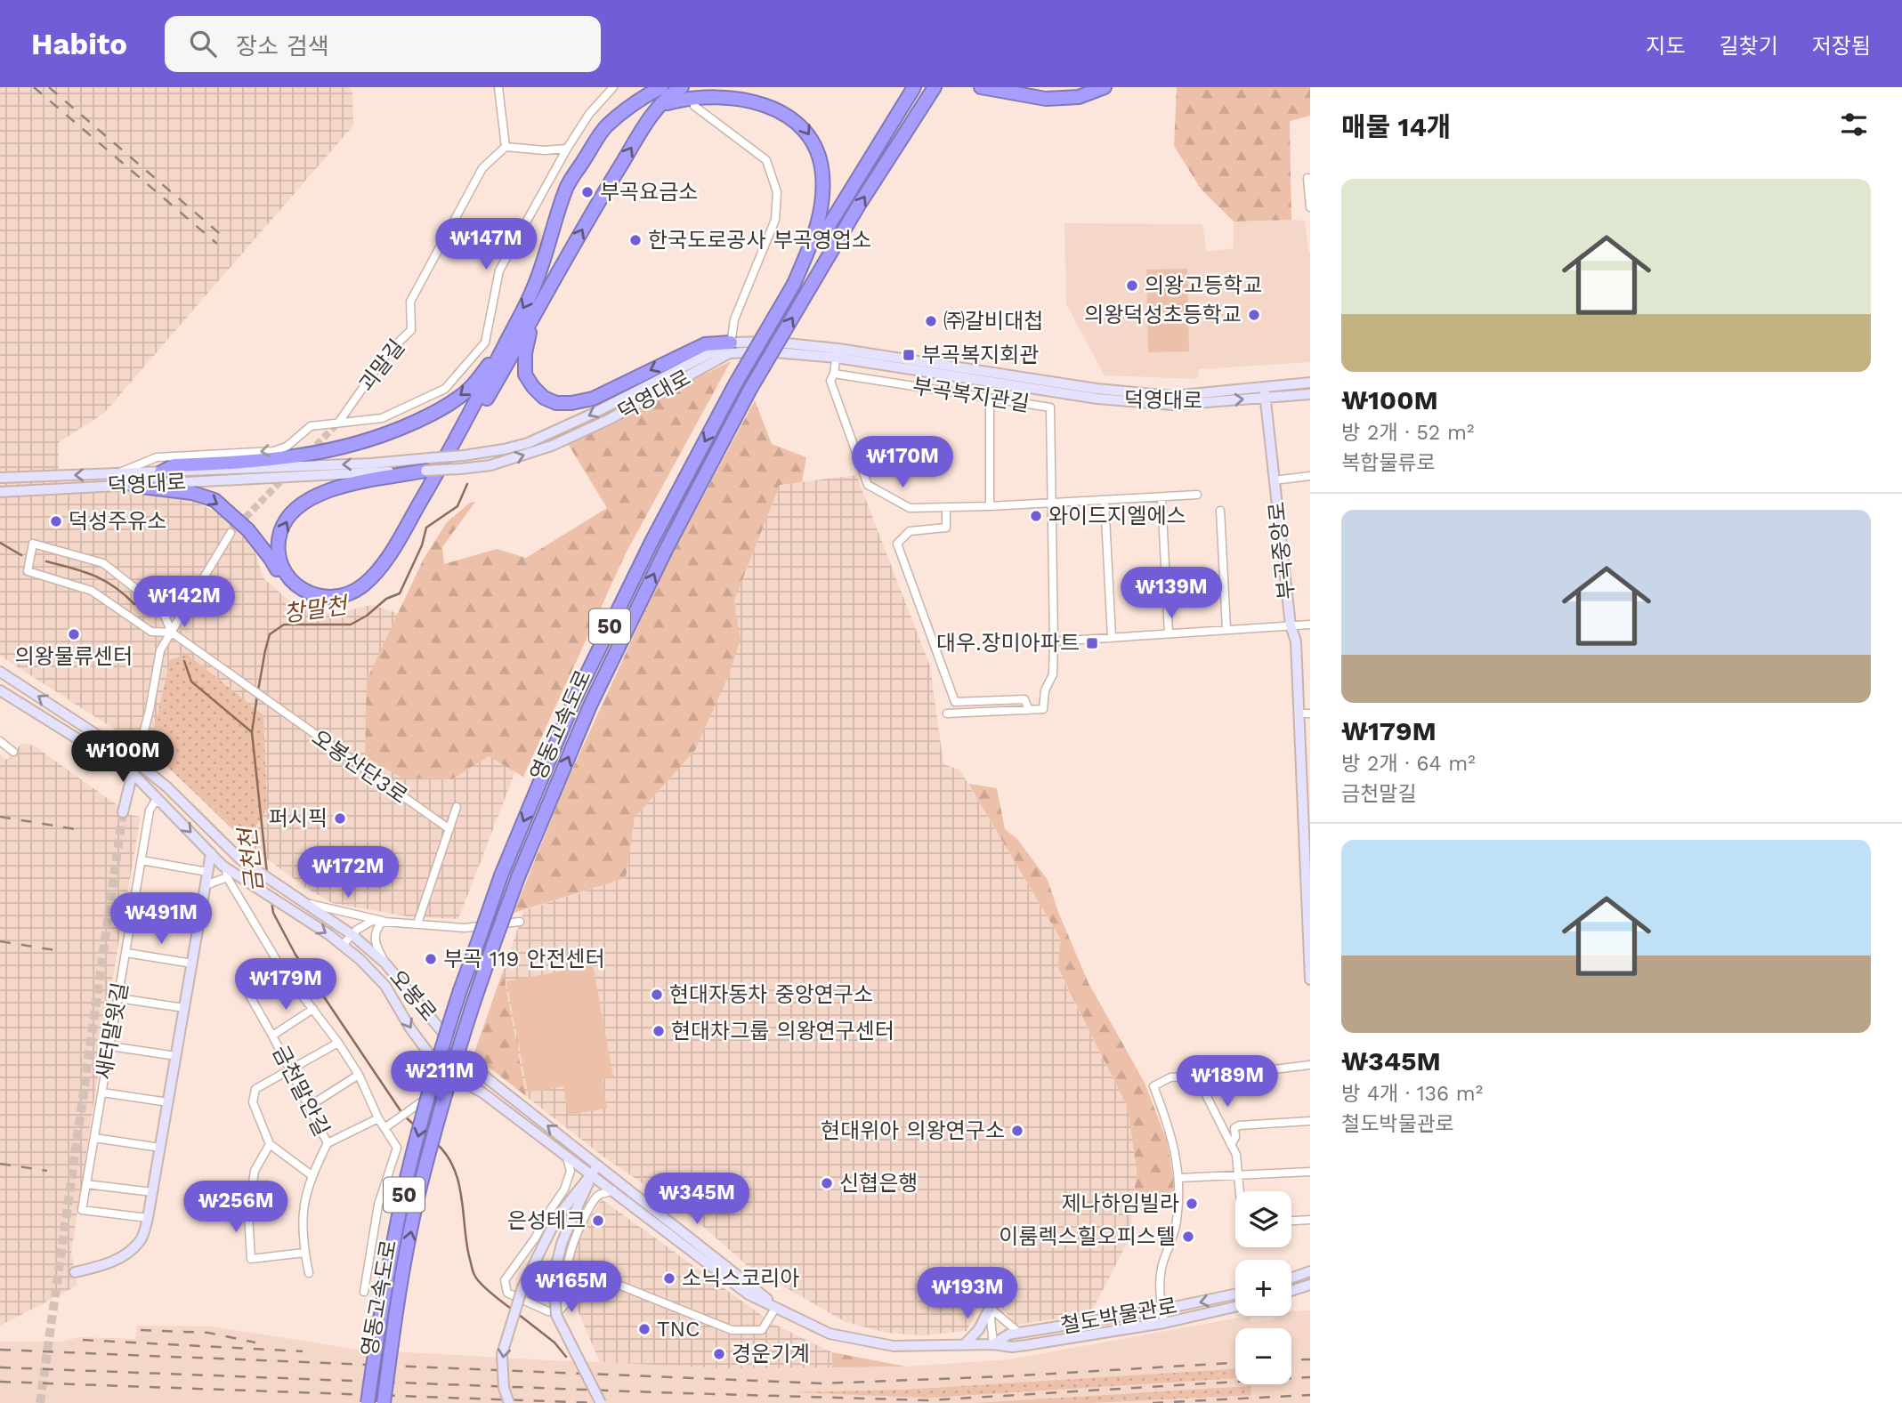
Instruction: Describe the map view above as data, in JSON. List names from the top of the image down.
{
  "streets": {
    "highway": ["50", "영동고속도로"],
    "street": [
      "괴말길",
      "덕영대로",
      "부곡복지관길",
      "부곡중앙로",
      "오봉산단3로",
      "오봉로",
      "새터말윗길",
      "금천말안길",
      "철도박물관로"
    ]
  },
  "crossings": [
    ["덕영대로", "부곡중앙로"],
    ["오봉로", "철도박물관로"]
  ],
  "water": ["창말천", "금천천"],
  "places": {
    "other": [
      "부곡요금소",
      "한국도로공사 부곡영업소",
      "의왕고등학교",
      "의왕덕성초등학교",
      "㈜갈비대첩",
      "와이드지엘에스",
      "덕성주유소",
      "의왕물류센터",
      "퍼시픽",
      "부곡 119 안전센터",
      "현대자동차 중앙연구소",
      "현대차그룹 의왕연구센터",
      "현대위아 의왕연구소",
      "신협은행",
      "제나하임빌라",
      "은성테크",
      "이룸렉스힐오피스텔",
      "소닉스코리아",
      "TNC",
      "경운기계"
    ],
    "transit": ["부곡복지회관", "대우.장미아파트"]
  },
  "page": {
    "header": "Habito",
    "search": "장소 검색",
    "nav": ["지도", "길찾기", "저장됨"],
    "heading": "매물 14개",
    "list": [
      {
        "name": "₩100M",
        "note": "방 2개 · 52 m² · 복합물류로"
      },
      {
        "name": "₩179M",
        "note": "방 2개 · 64 m² · 금천말길"
      },
      {
        "name": "₩345M",
        "note": "방 4개 · 136 m² · 철도박물관로"
      }
    ],
    "price": [
      "₩147M",
      "₩170M",
      "₩139M",
      "₩142M",
      "₩100M",
      "₩172M",
      "₩491M",
      "₩179M",
      "₩211M",
      "₩189M",
      "₩345M",
      "₩256M",
      "₩165M",
      "₩193M"
    ],
    "map_buttons": ["+", "−"]
  }
}
